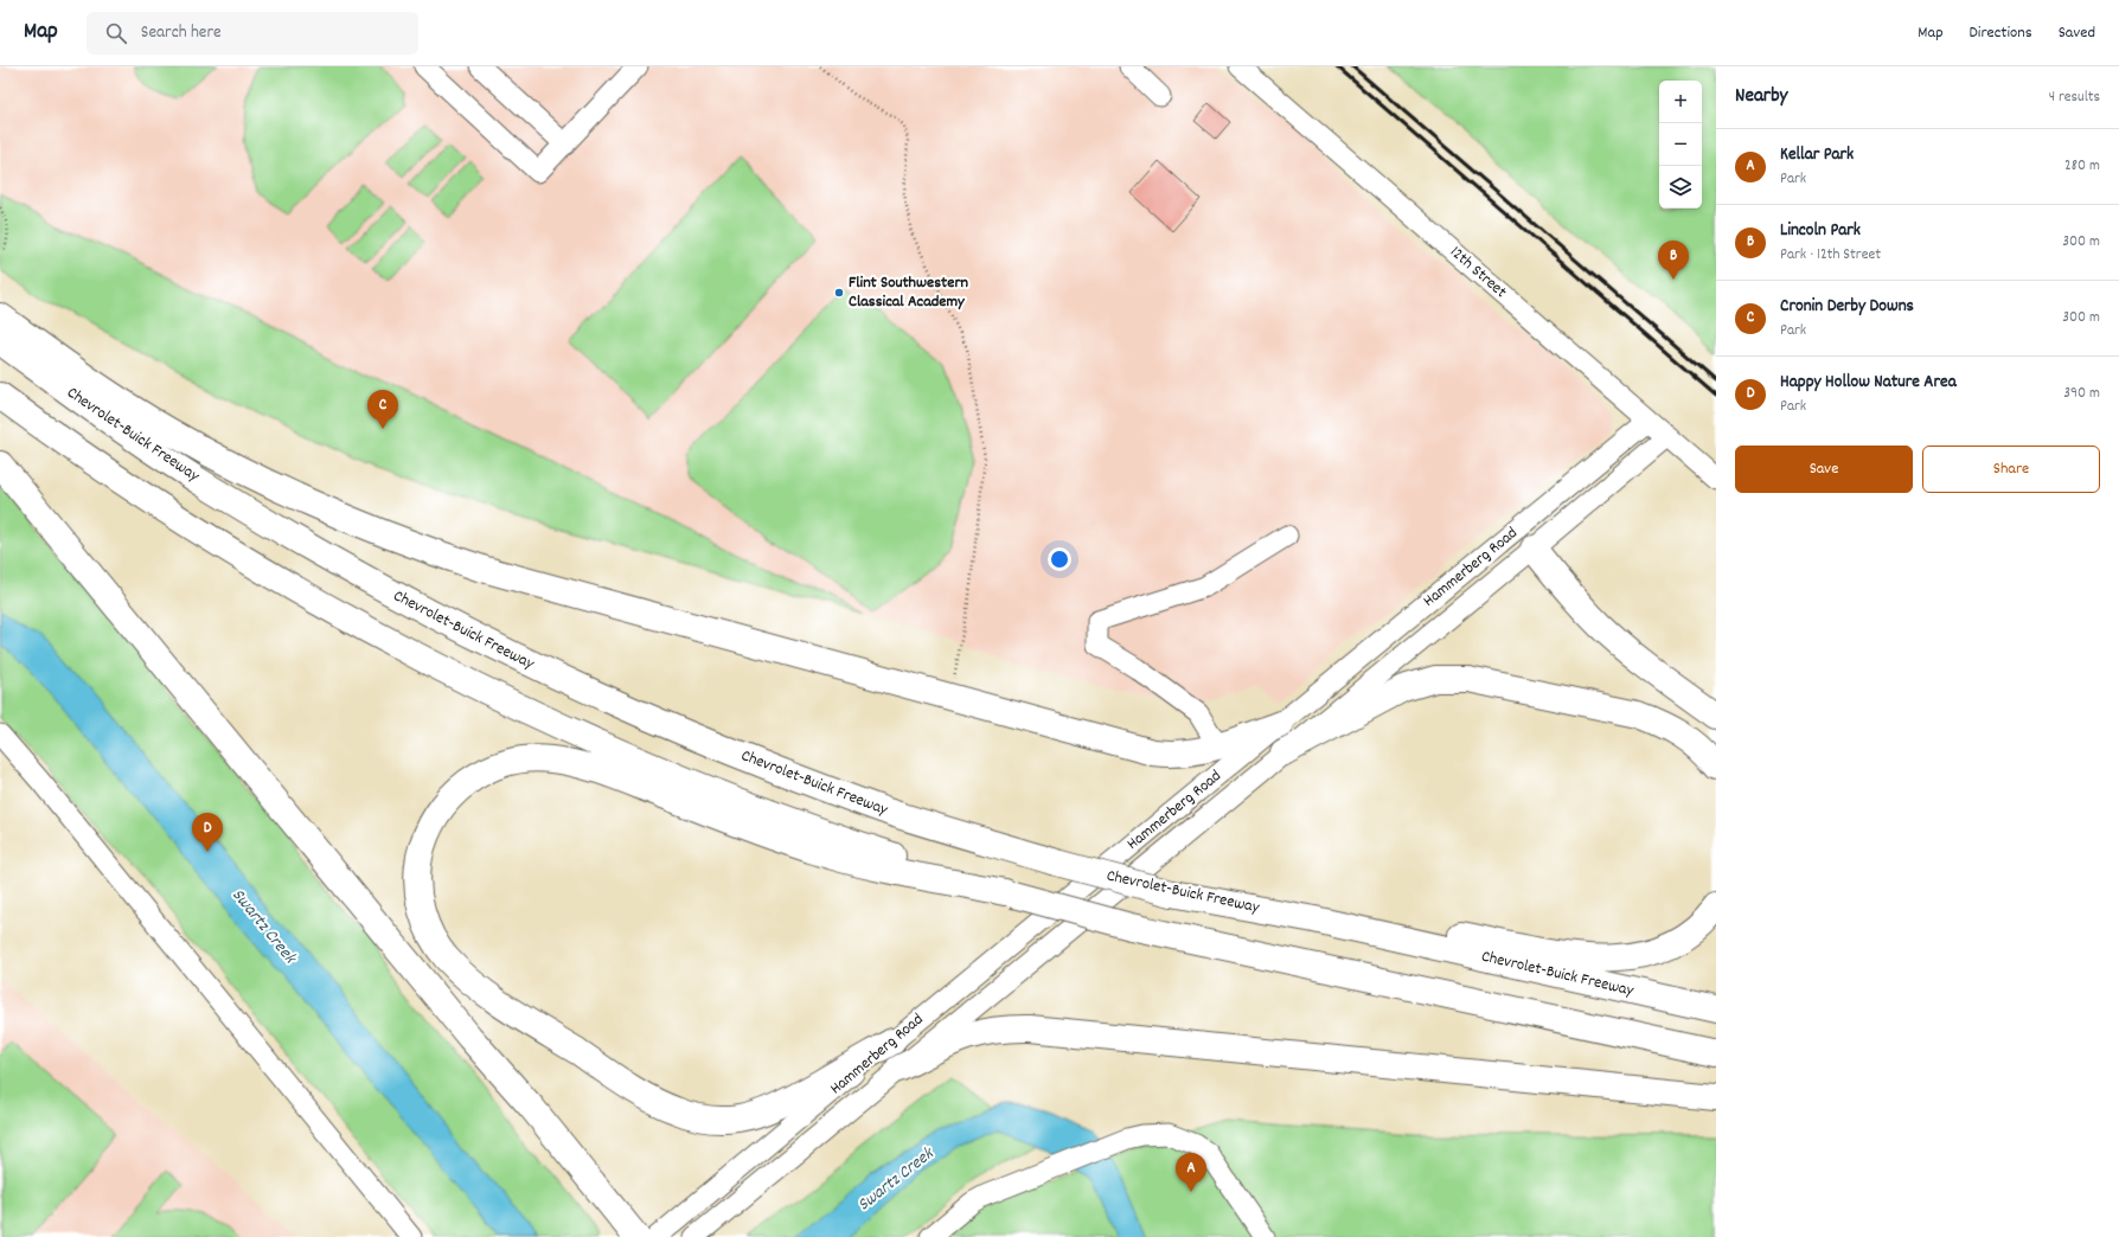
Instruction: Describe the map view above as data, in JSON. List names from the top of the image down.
{
  "streets": {
    "highway": ["Chevrolet-Buick Freeway"],
    "street": ["12th Street", "Hammerberg Road"]
  },
  "crossings": [
    ["12th Street", "Hammerberg Road"]
  ],
  "water": ["Swartz Creek"],
  "places": ["Flint Southwestern Classical Academy"],
  "page": {
    "header": "Map",
    "search": "Search here",
    "nav": ["Map", "Directions", "Saved"],
    "heading": ["Nearby", "4 results"],
    "map_buttons": ["+", "−"],
    "list": [
      {
        "mark": "A",
        "name": "Kellar Park",
        "note": "Park",
        "value": "280 m"
      },
      {
        "mark": "B",
        "name": "Lincoln Park",
        "note": "Park · 12th Street",
        "value": "300 m"
      },
      {
        "mark": "C",
        "name": "Cronin Derby Downs",
        "note": "Park",
        "value": "300 m"
      },
      {
        "mark": "D",
        "name": "Happy Hollow Nature Area",
        "note": "Park",
        "value": "390 m"
      }
    ],
    "pins": [
      "B",
      "C",
      "D",
      "A"
    ],
    "buttons": ["Save", "Share"]
  }
}
